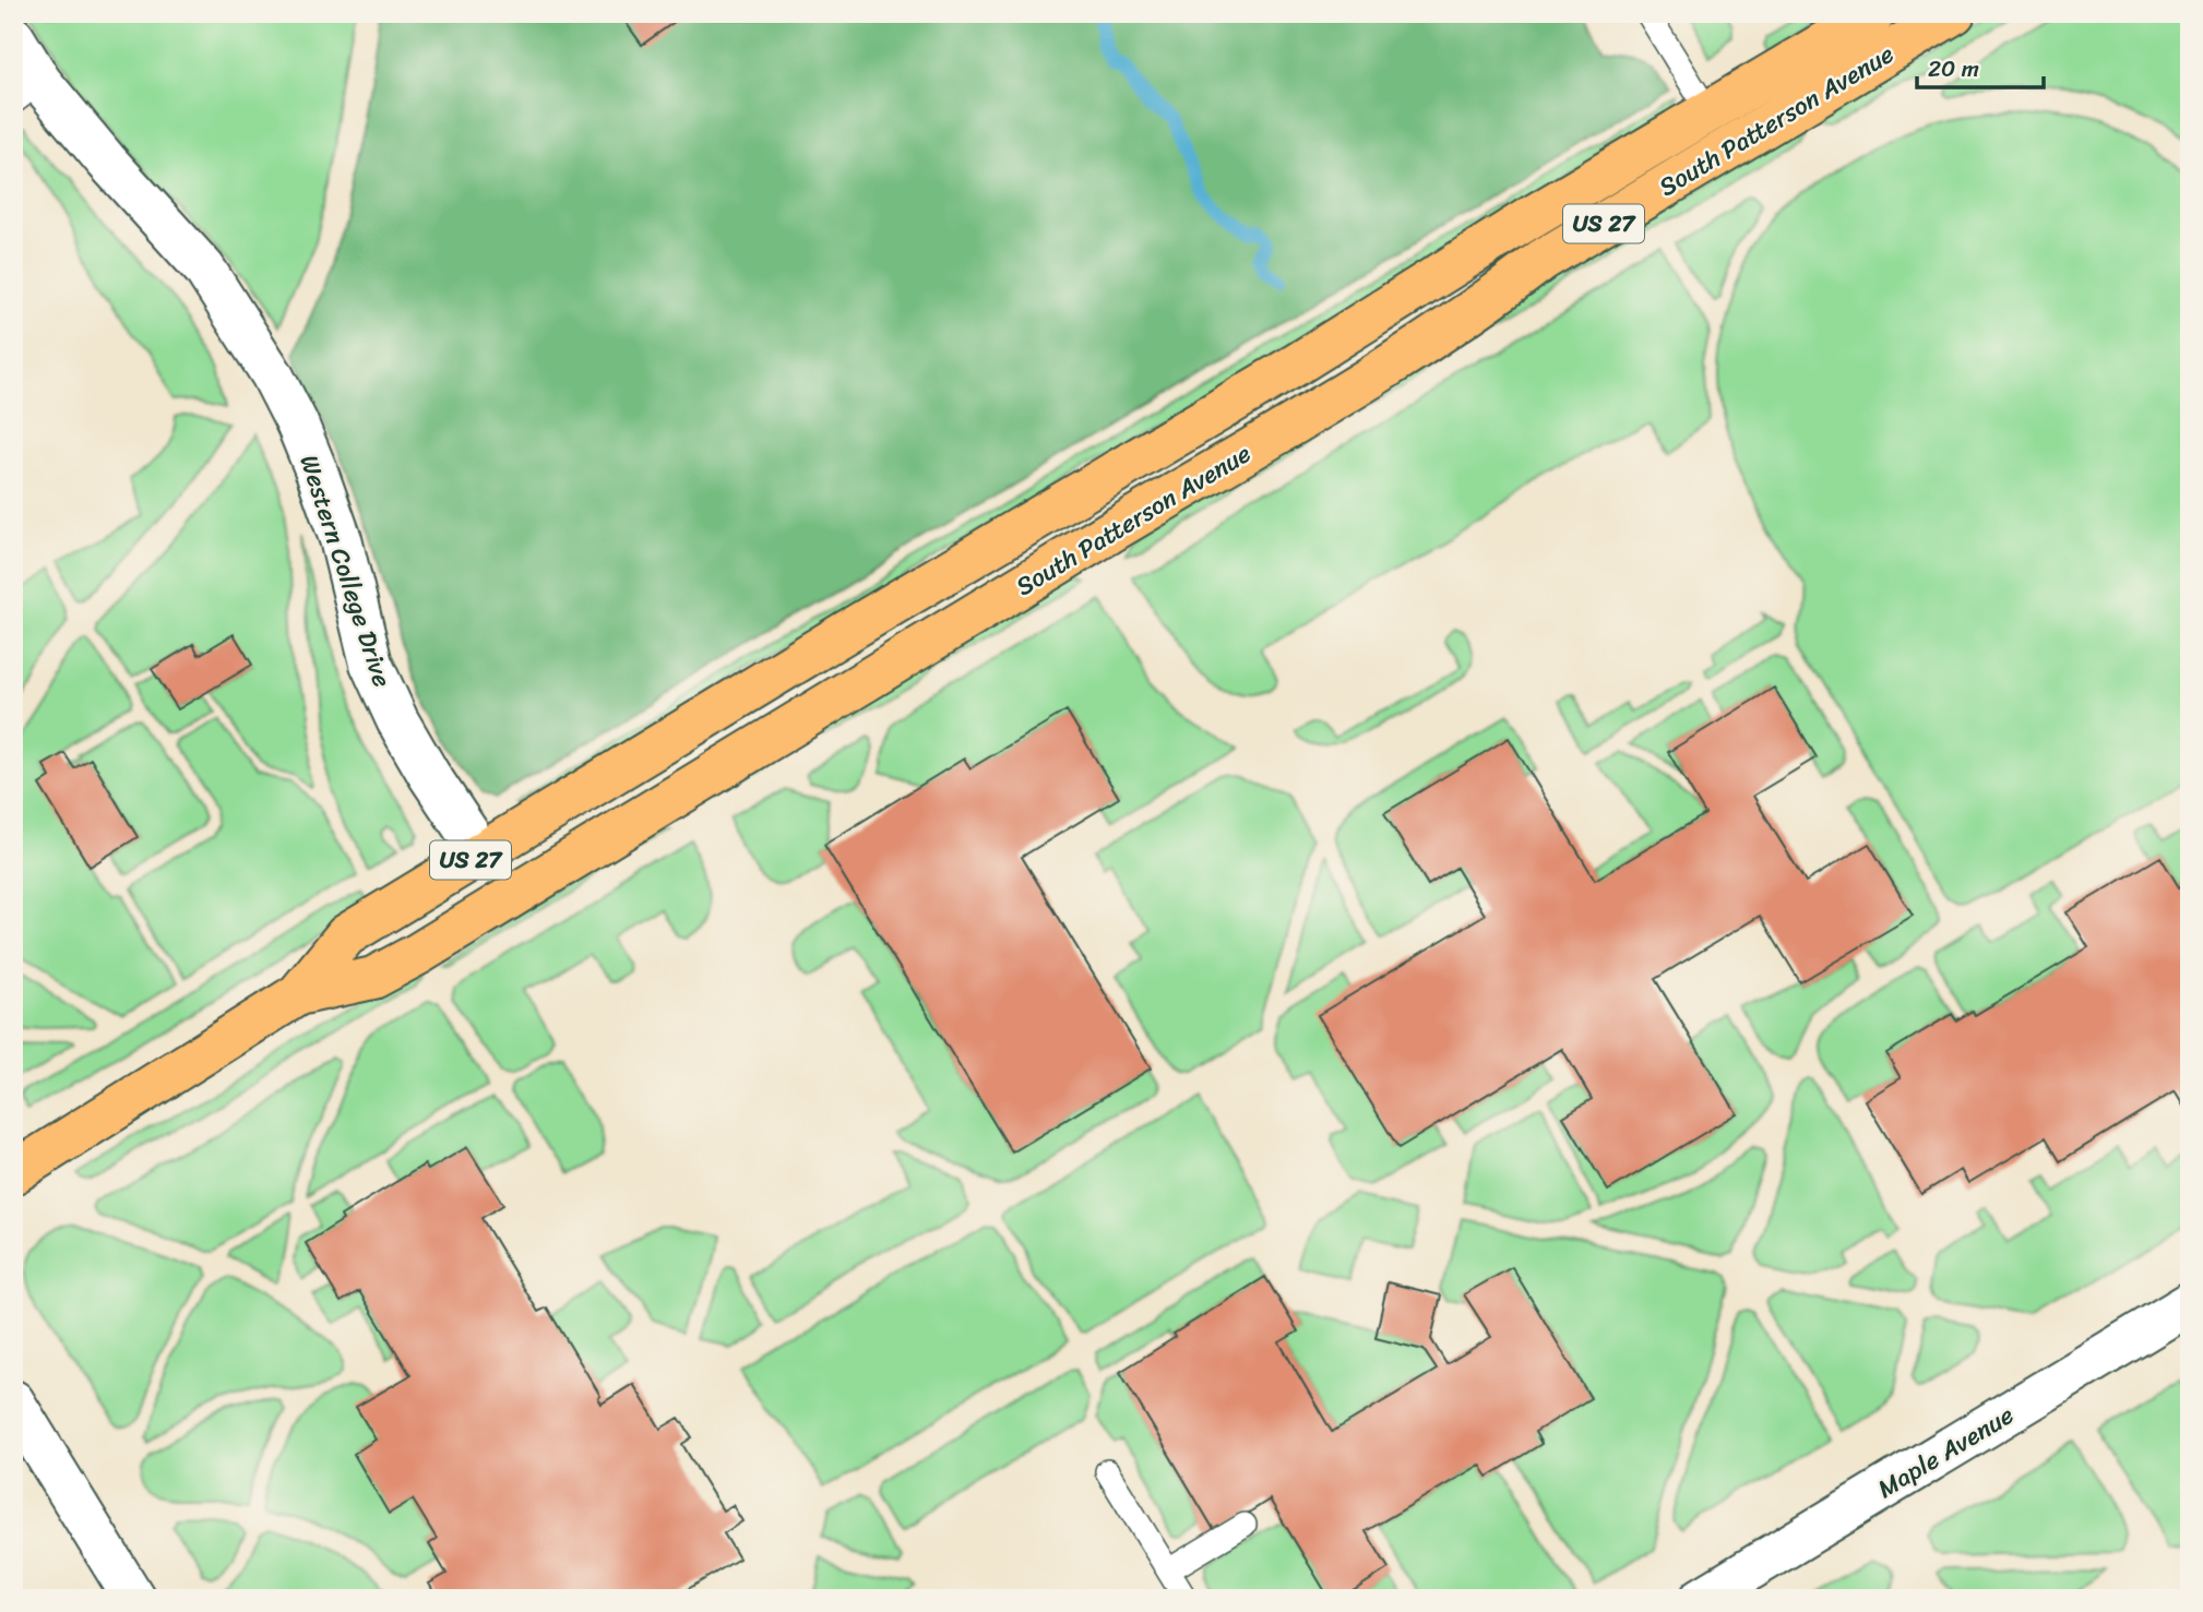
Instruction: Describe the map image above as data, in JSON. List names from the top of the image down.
{
  "streets": {
    "highway": ["South Patterson Avenue", "US 27"],
    "street": ["Western College Drive", "Maple Avenue"]
  },
  "crossings": [
    ["South Patterson Avenue", "Western College Drive"]
  ],
  "scale_bar": "20 m"
}
